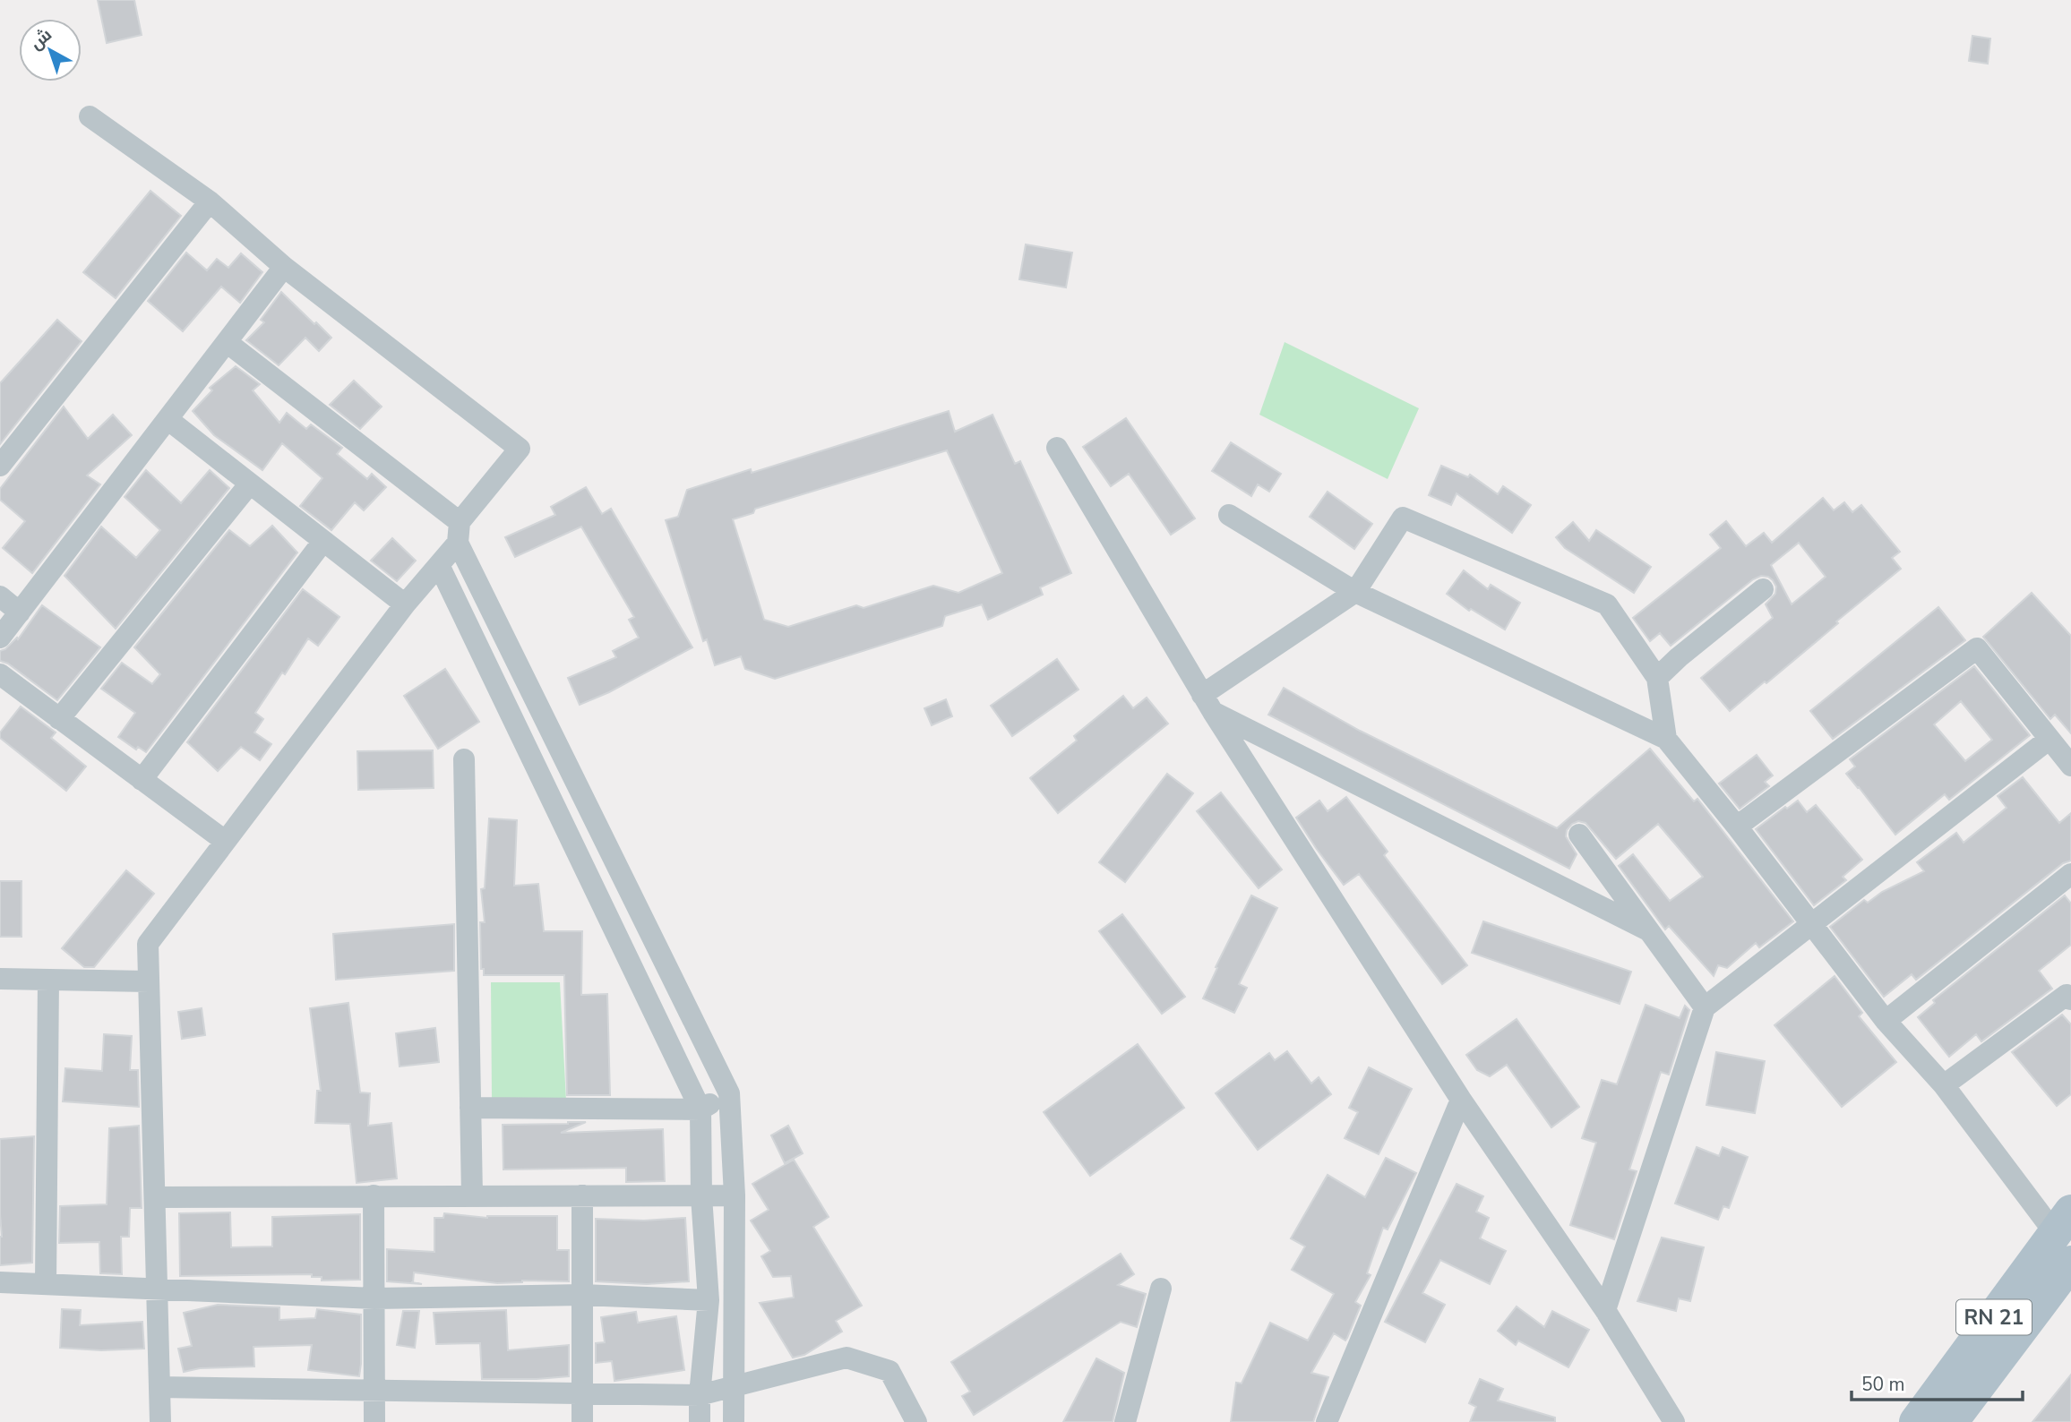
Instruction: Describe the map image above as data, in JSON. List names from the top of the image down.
{
  "streets": {
    "main road": ["RN 21"]
  },
  "scale_bar": "50 m",
  "north": "top left"
}
